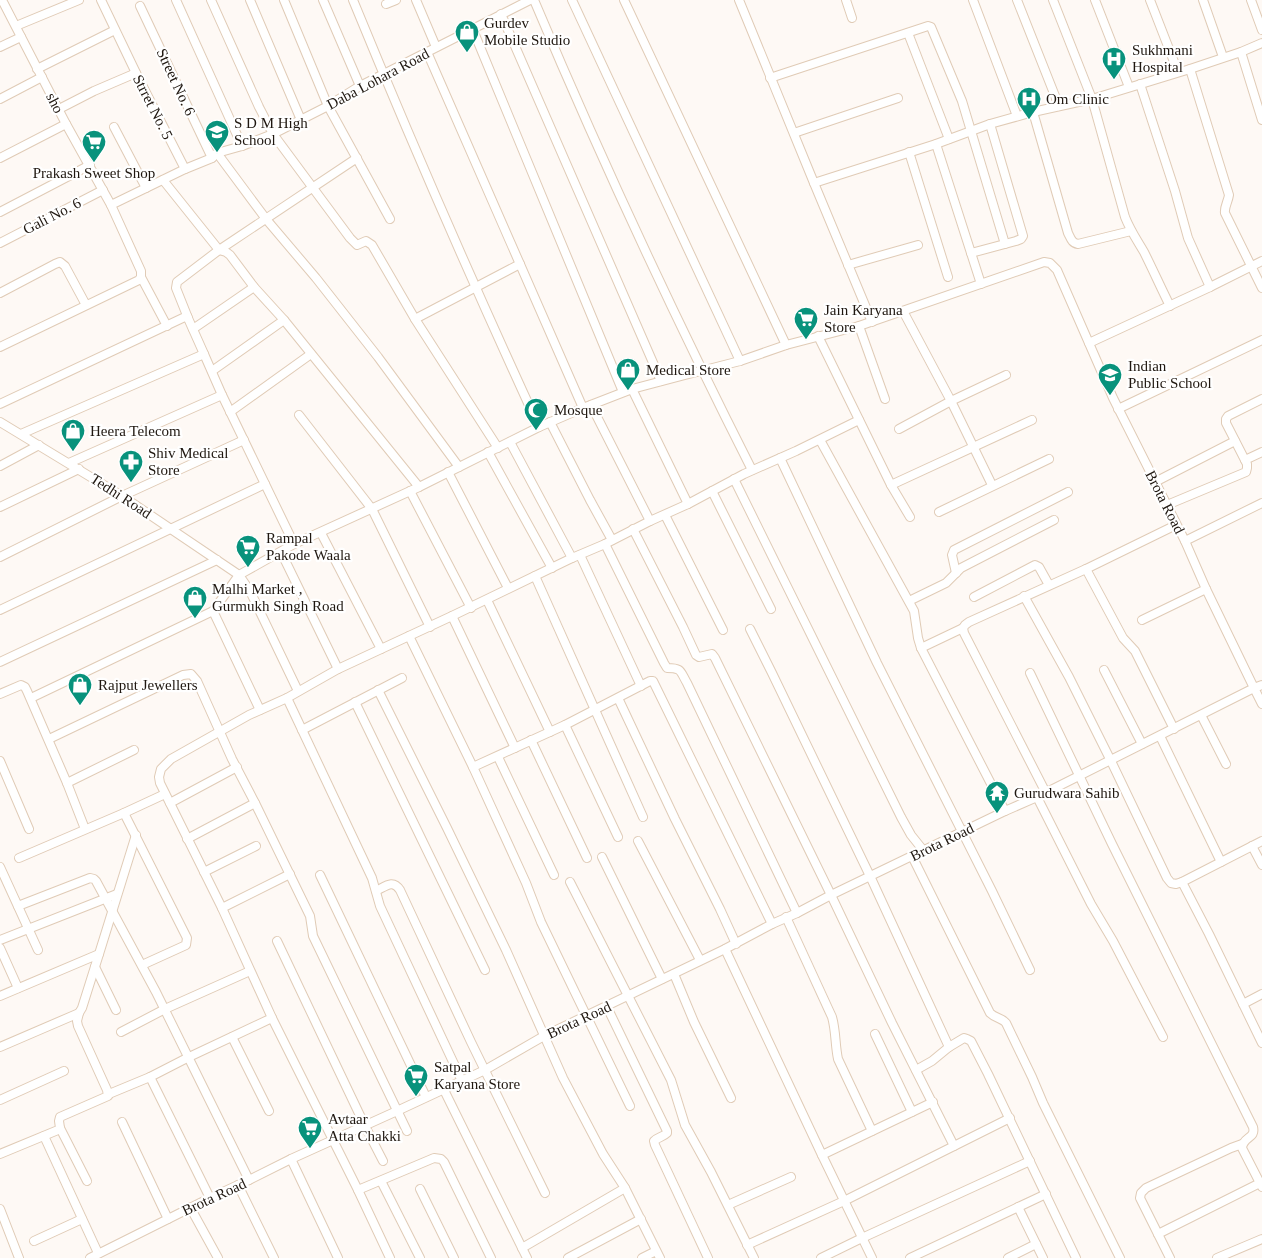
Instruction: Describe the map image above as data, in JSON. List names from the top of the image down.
{
  "streets": {
    "street": [
      "Daba Lohara Road",
      "Street No. 6",
      "sho",
      "Strret No. 5",
      "Gali No. 6",
      "Tedhi Road",
      "Brota Road"
    ]
  },
  "crossings": [
    ["Daba Lohara Road", "Street No. 6"],
    ["Daba Lohara Road", "sho"],
    ["Daba Lohara Road", "Strret No. 5"],
    ["Street No. 6", "Brota Road"],
    ["sho", "Gali No. 6"],
    ["Tedhi Road", "Brota Road"]
  ],
  "places": {
    "shop": [
      "Gurdev Mobile Studio",
      "Medical Store",
      "Heera Telecom",
      "Malhi Market , Gurmukh Singh Road",
      "Rajput Jewellers"
    ],
    "hospital": ["Sukhmani Hospital", "Om Clinic"],
    "school or university": ["S D M High School", "Indian Public School"],
    "supermarket": [
      "Prakash Sweet Shop",
      "Jain Karyana Store",
      "Rampal Pakode Waala",
      "Satpal Karyana Store",
      "Avtaar Atta Chakki"
    ],
    "mosque": ["Mosque"],
    "pharmacy": ["Shiv Medical Store"],
    "temple": ["Gurudwara Sahib"]
  }
}
